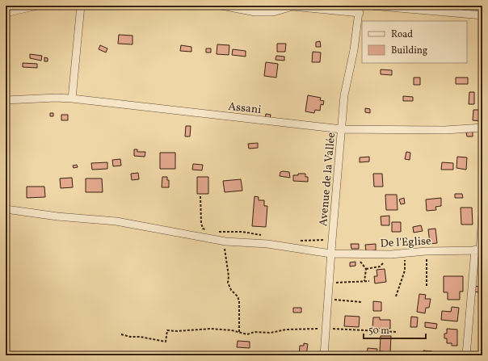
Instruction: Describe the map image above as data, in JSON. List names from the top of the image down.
{
  "streets": {
    "street": ["Assani", "Avenue de la Vallée", "De l'Eglise"]
  },
  "crossings": [
    ["Assani", "Avenue de la Vallée"],
    ["Avenue de la Vallée", "De l'Eglise"]
  ],
  "legend": ["Road", "Building"],
  "scale_bar": "50 m"
}
